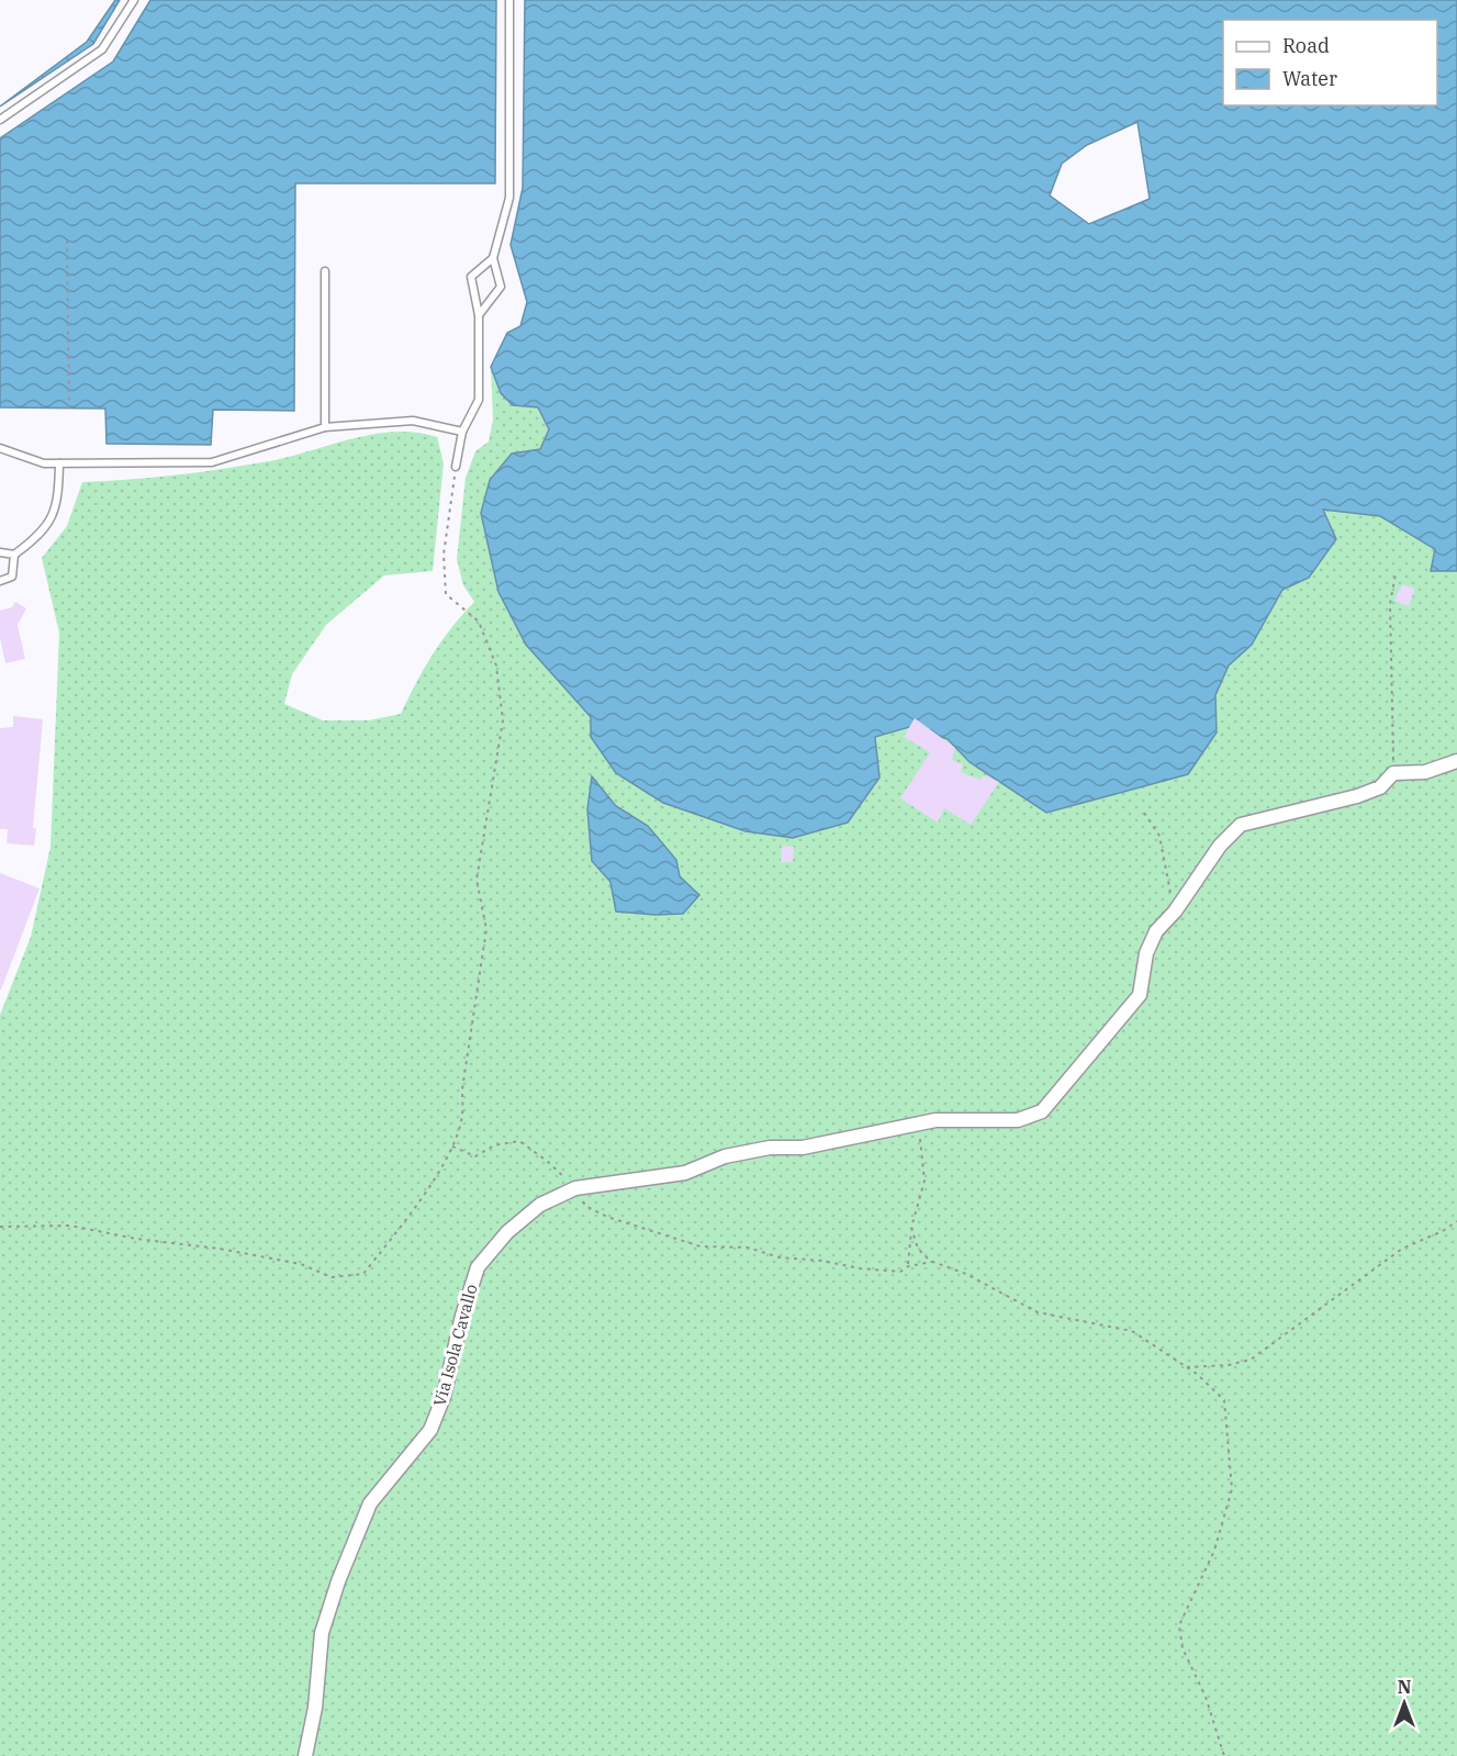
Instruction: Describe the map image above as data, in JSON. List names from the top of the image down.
{
  "streets": {
    "street": ["Via Isola Cavallo"]
  },
  "legend": ["Road", "Water"],
  "north": "top"
}
